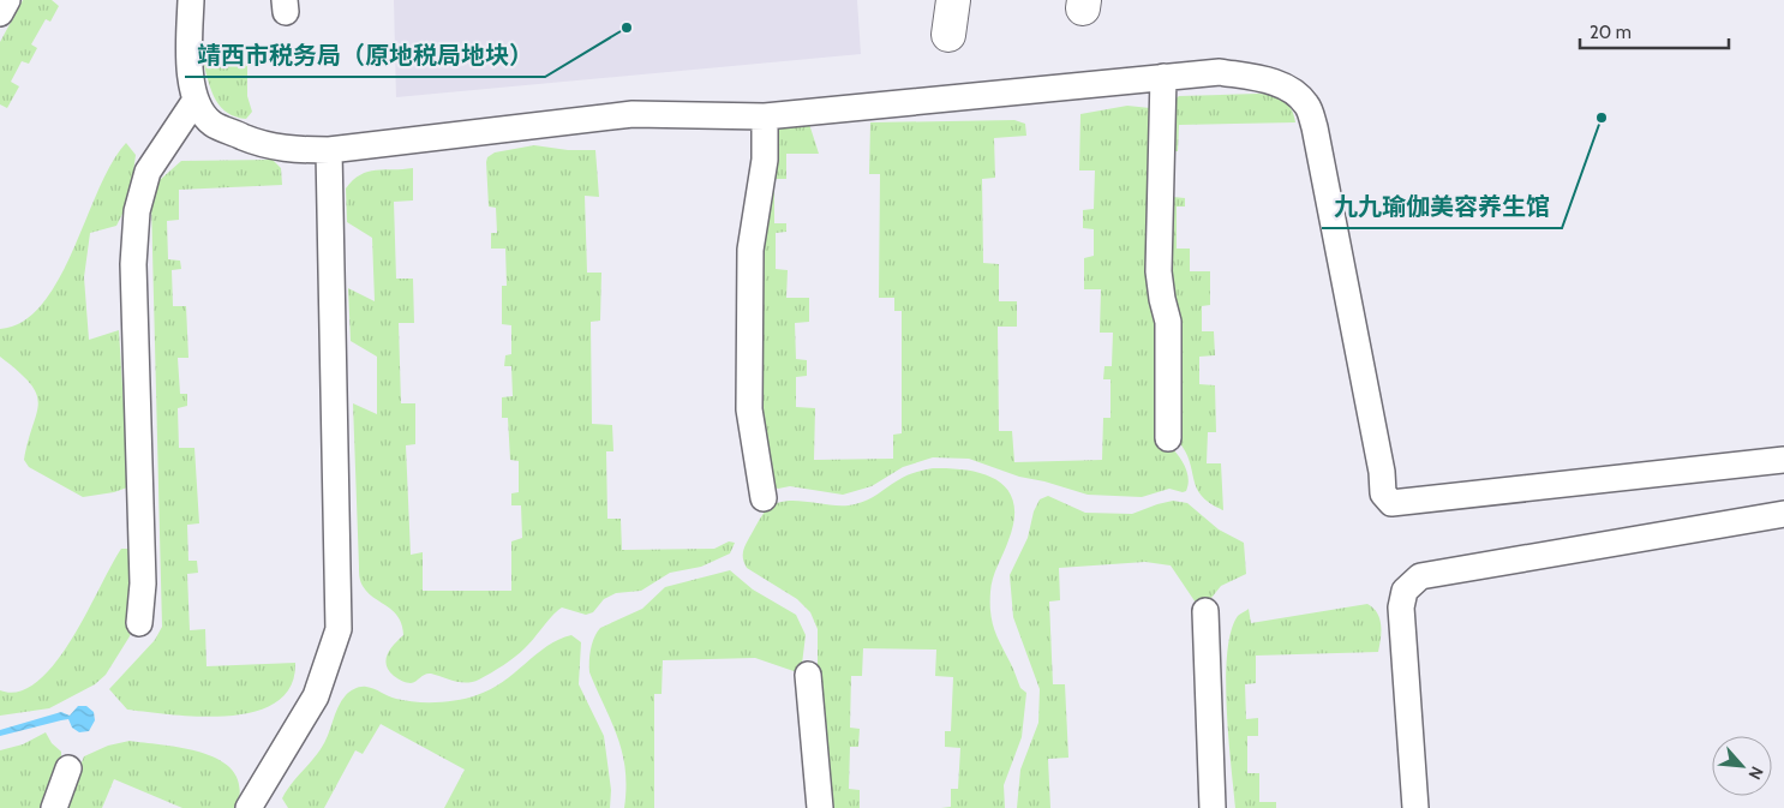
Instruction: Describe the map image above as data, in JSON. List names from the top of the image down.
{
  "places": ["靖西市税务局（原地税局地块）", "九九瑜伽美容养生馆"],
  "scale_bar": "20 m",
  "north": "bottom right"
}
